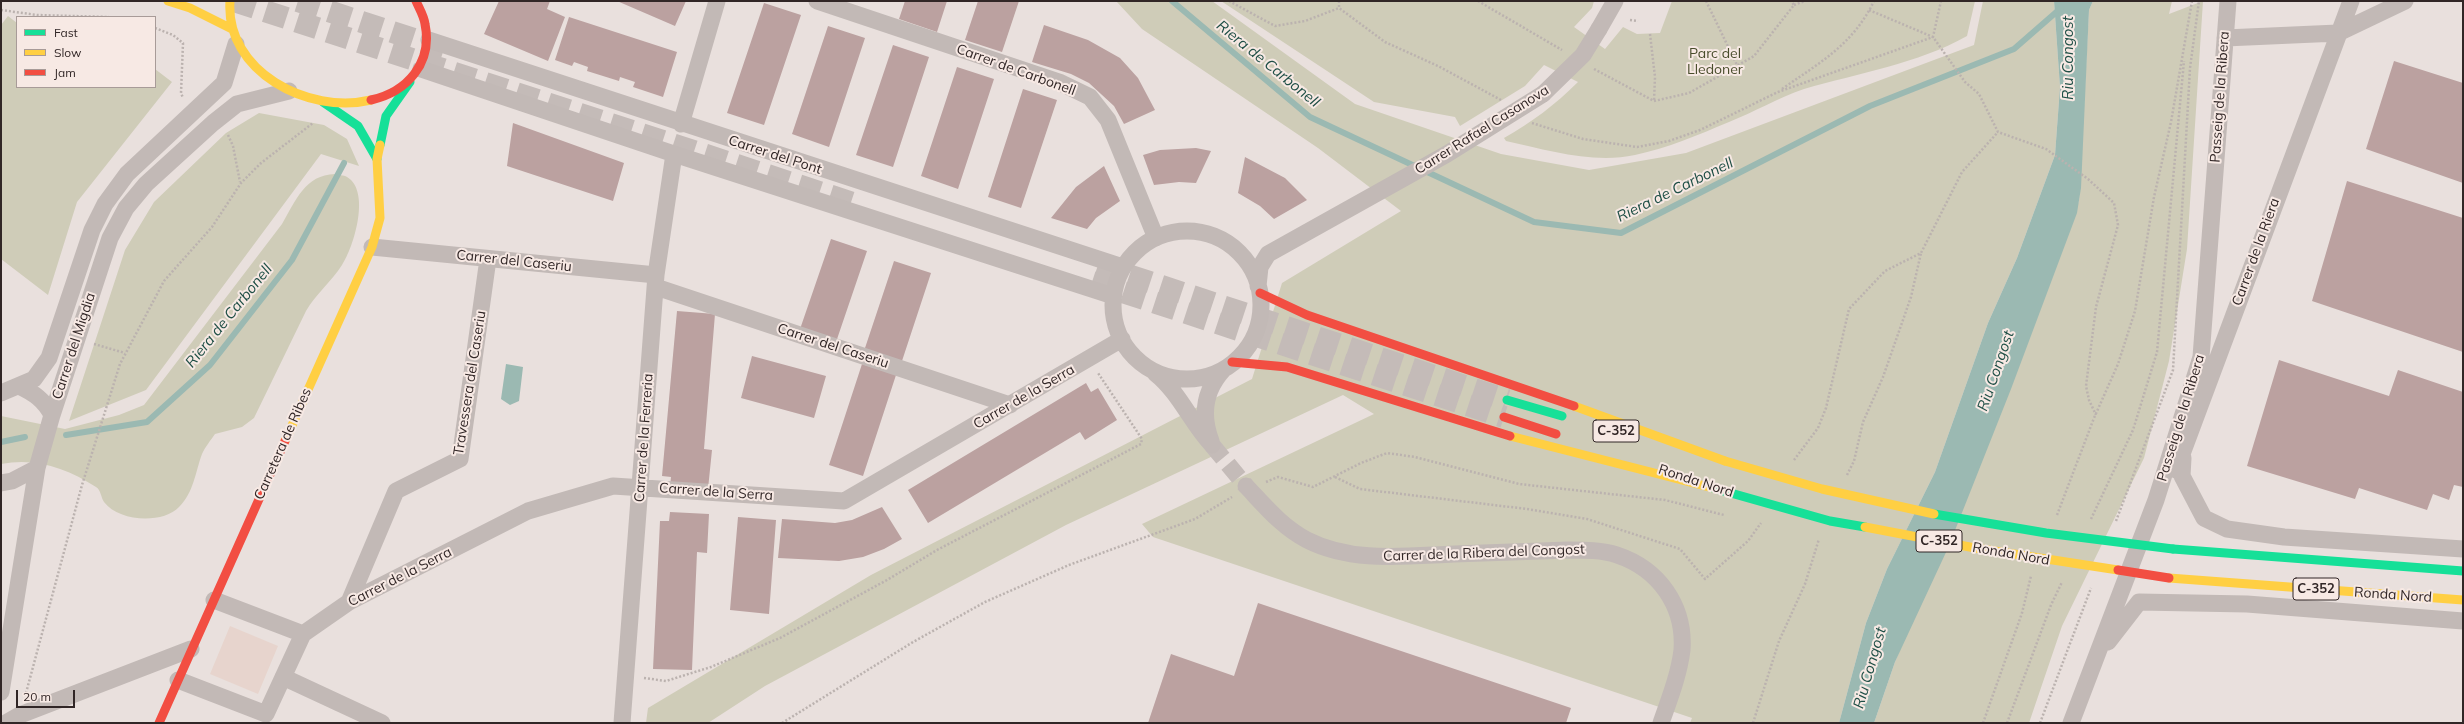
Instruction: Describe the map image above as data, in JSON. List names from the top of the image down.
{
  "streets": {
    "main road": ["C-352", "Carretera de Ribes", "Ronda Nord"],
    "street": [
      "Carrer de Carbonell",
      "Passeig de la Ribera",
      "Carrer Rafael Casanova",
      "Carrer del Pont",
      "Carrer de la Riera",
      "Carrer del Caseriu",
      "Carrer del Migdia",
      "Travessera del Caseriu",
      "Carrer de la Serra",
      "Carrer de la Ferreria",
      "Carrer de la Ribera del Congost"
    ]
  },
  "crossings": [
    ["Passeig de la Ribera", "Carrer de la Riera"],
    ["Carrer del Caseriu", "Travessera del Caseriu"],
    ["Carrer del Caseriu", "Carrer de la Serra"],
    ["Carrer del Caseriu", "Carrer de la Ferreria"],
    ["Carrer del Caseriu", "Carretera de Ribes"],
    ["Travessera del Caseriu", "Carrer de la Serra"],
    ["Carrer de la Serra", "Carrer de la Ferreria"]
  ],
  "water": ["Riu Congost", "Riera de Carbonell"],
  "parks": ["Parc del Lledoner"],
  "legend": ["Fast", "Slow", "Jam"],
  "scale_bar": "20 m"
}
